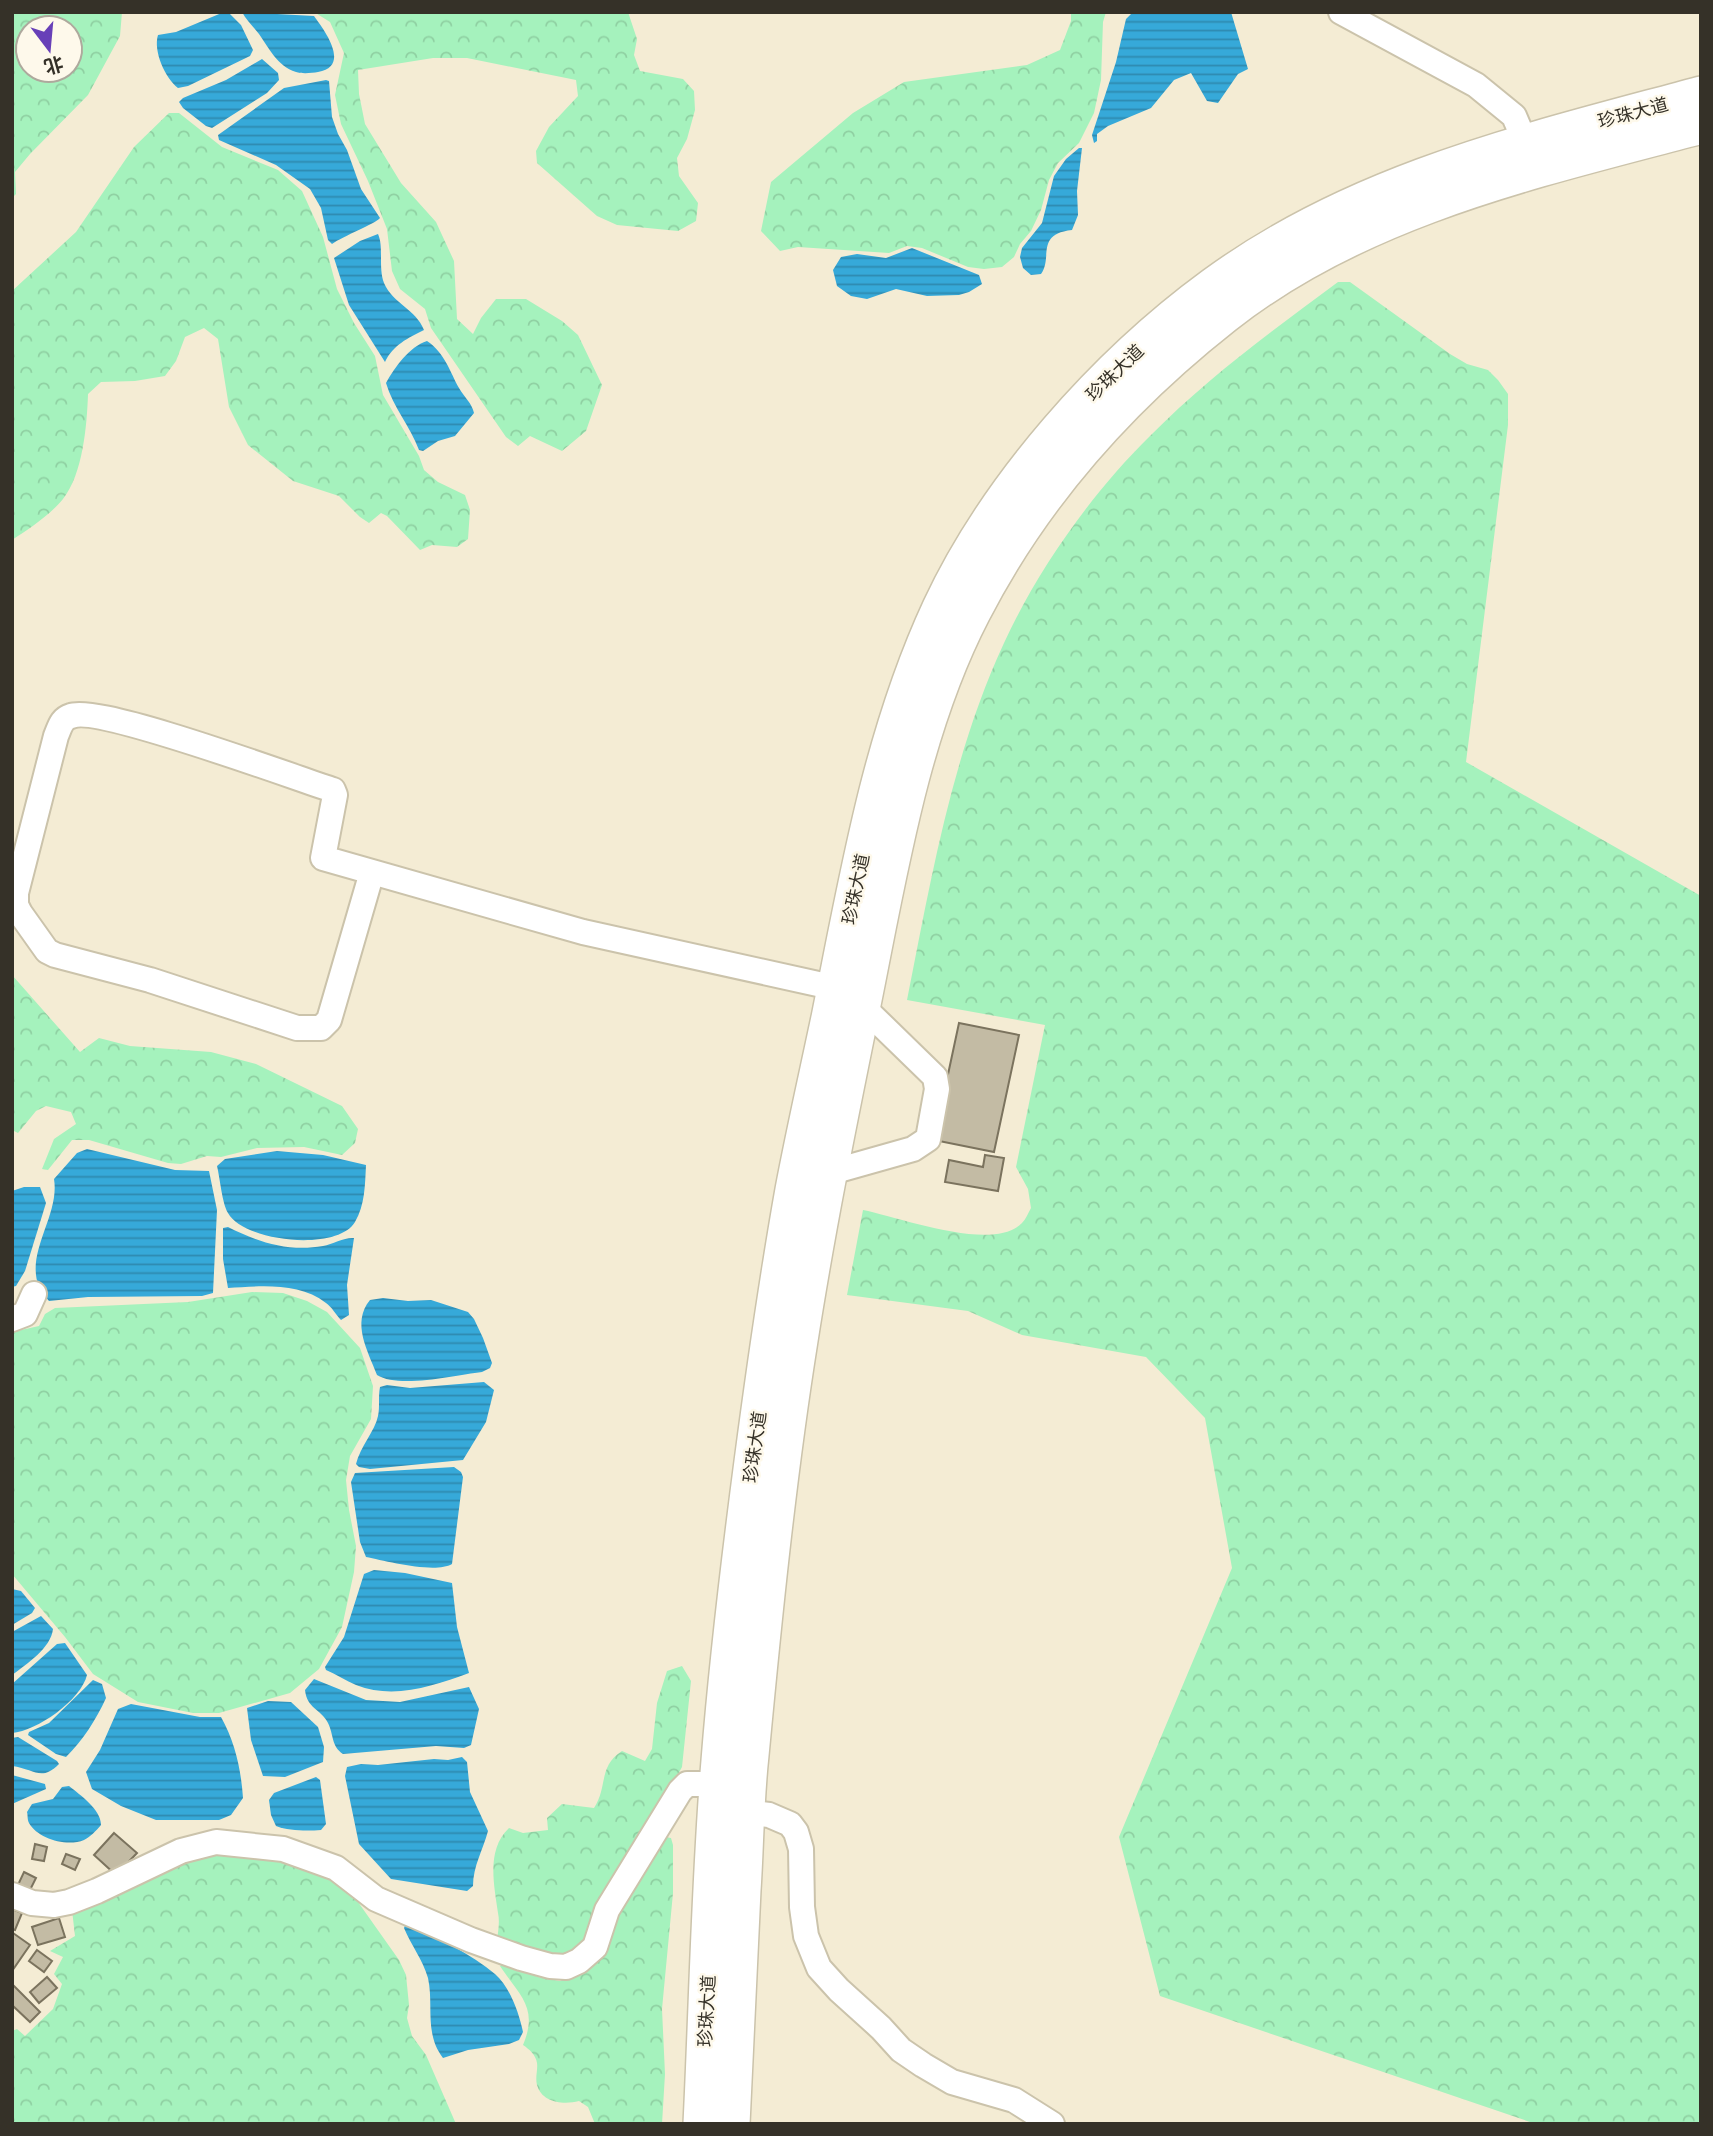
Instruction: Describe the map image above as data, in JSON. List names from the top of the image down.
{
  "streets": {
    "highway": ["珍珠大道"]
  },
  "north": "bottom"
}
